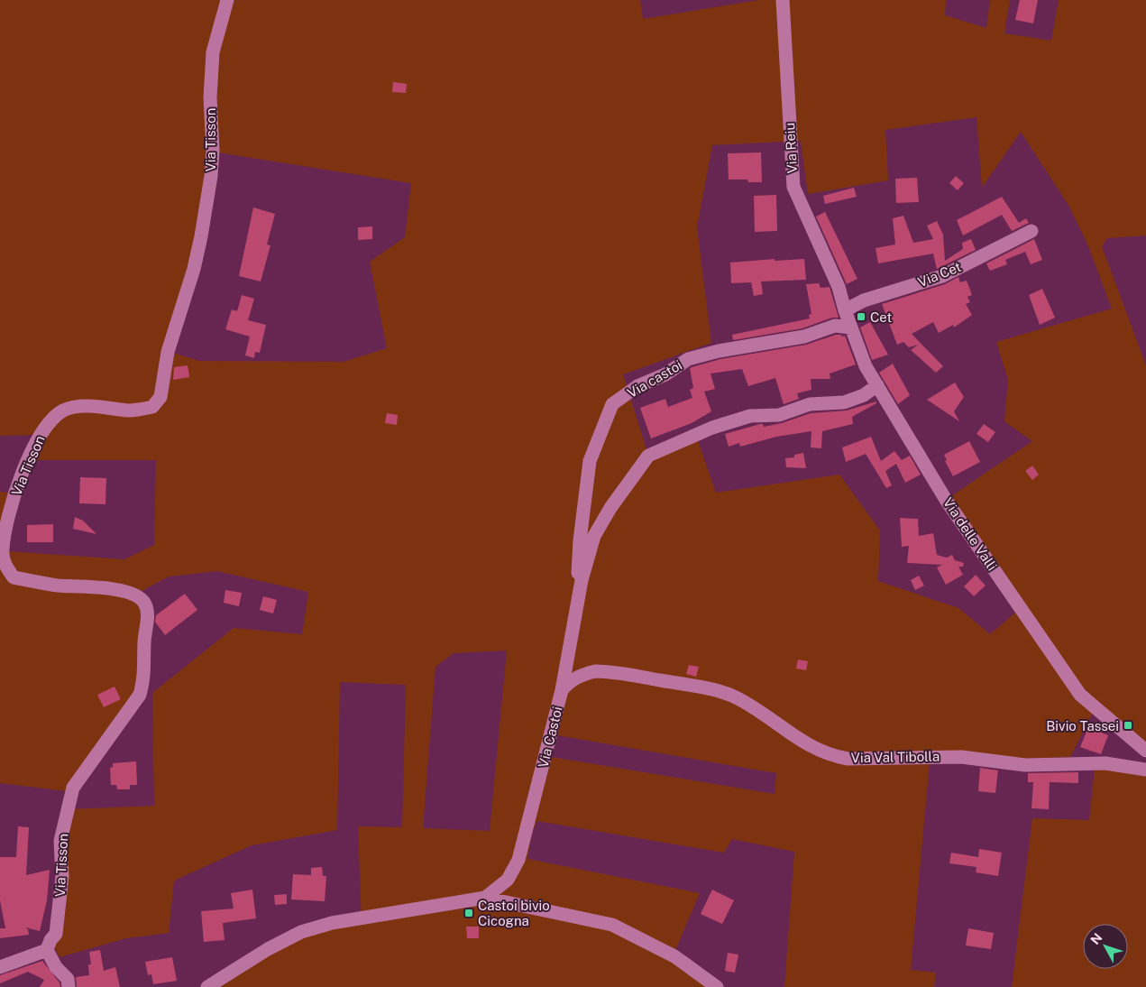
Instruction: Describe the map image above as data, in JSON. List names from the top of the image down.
{
  "streets": {
    "street": [
      "Via Tisson",
      "Via Reiu",
      "Via Cet",
      "Via castoi",
      "Via delle Valli",
      "Via Castoi",
      "Via Val Tibolla"
    ]
  },
  "crossings": [
    ["Via Reiu", "Via delle Valli"],
    ["Via Cet", "Via delle Valli"],
    ["Via castoi", "Via delle Valli"],
    ["Via castoi", "Via Castoi"],
    ["Via delle Valli", "Via Castoi"],
    ["Via Castoi", "Via Val Tibolla"]
  ],
  "places": {
    "transit": ["Cet", "Bivio Tassei", "Castoi bivio Cicogna"]
  },
  "north": "top left"
}
